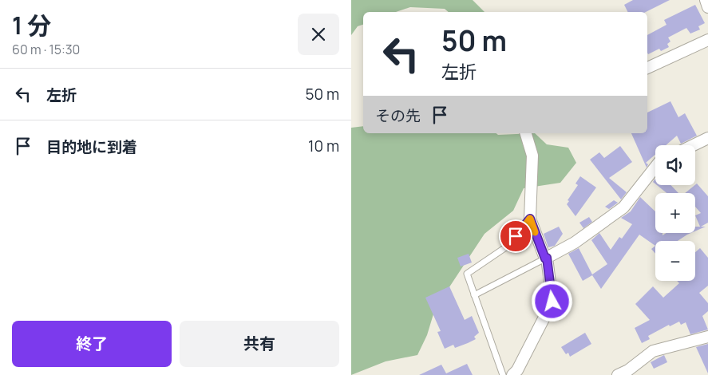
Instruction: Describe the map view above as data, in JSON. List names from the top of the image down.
{
  "page": {
    "heading": ["1 分", "60 m · 15:30"],
    "turn": ["50 m", "左折"],
    "list": [
      {
        "name": "左折",
        "value": "50 m"
      },
      {
        "name": "目的地に到着",
        "value": "10 m"
      }
    ],
    "then": "その先",
    "map_buttons": ["+", "−"],
    "buttons": ["終了", "共有"]
  }
}
